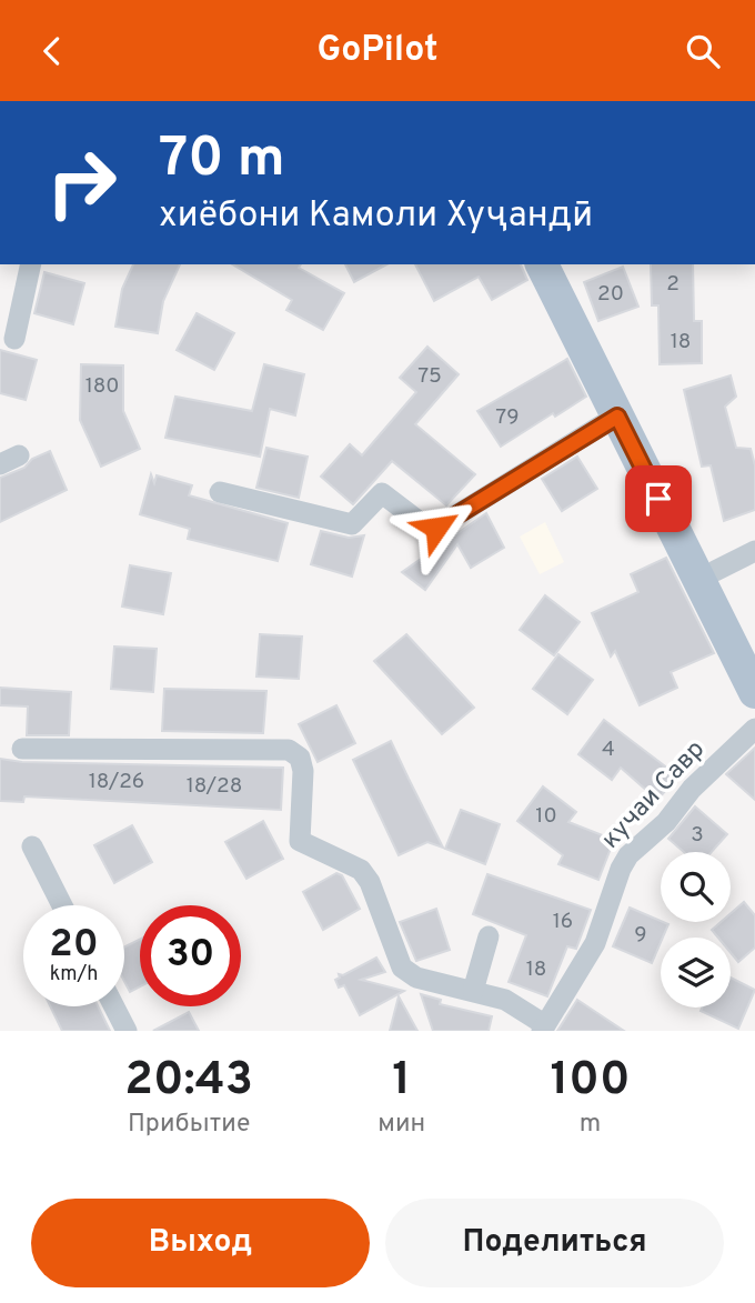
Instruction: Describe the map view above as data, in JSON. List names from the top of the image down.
{
  "streets": {
    "street": ["кучаи Савр"]
  },
  "house_numbers": [
    "2",
    "20",
    "18",
    "75",
    "180",
    "79",
    "4",
    "18/26",
    "18/28",
    "10",
    "3",
    "16",
    "9",
    "18"
  ],
  "page": {
    "header": "GoPilot",
    "turn": ["70 m", "хиёбони Камоли Хуҷандӣ"],
    "speed": "20 km/h",
    "limit": "30",
    "eta": [
      "20:43",
      "Прибытие",
      "1",
      "мин",
      "100",
      "m"
    ],
    "buttons": ["Выход", "Поделиться"]
  }
}
